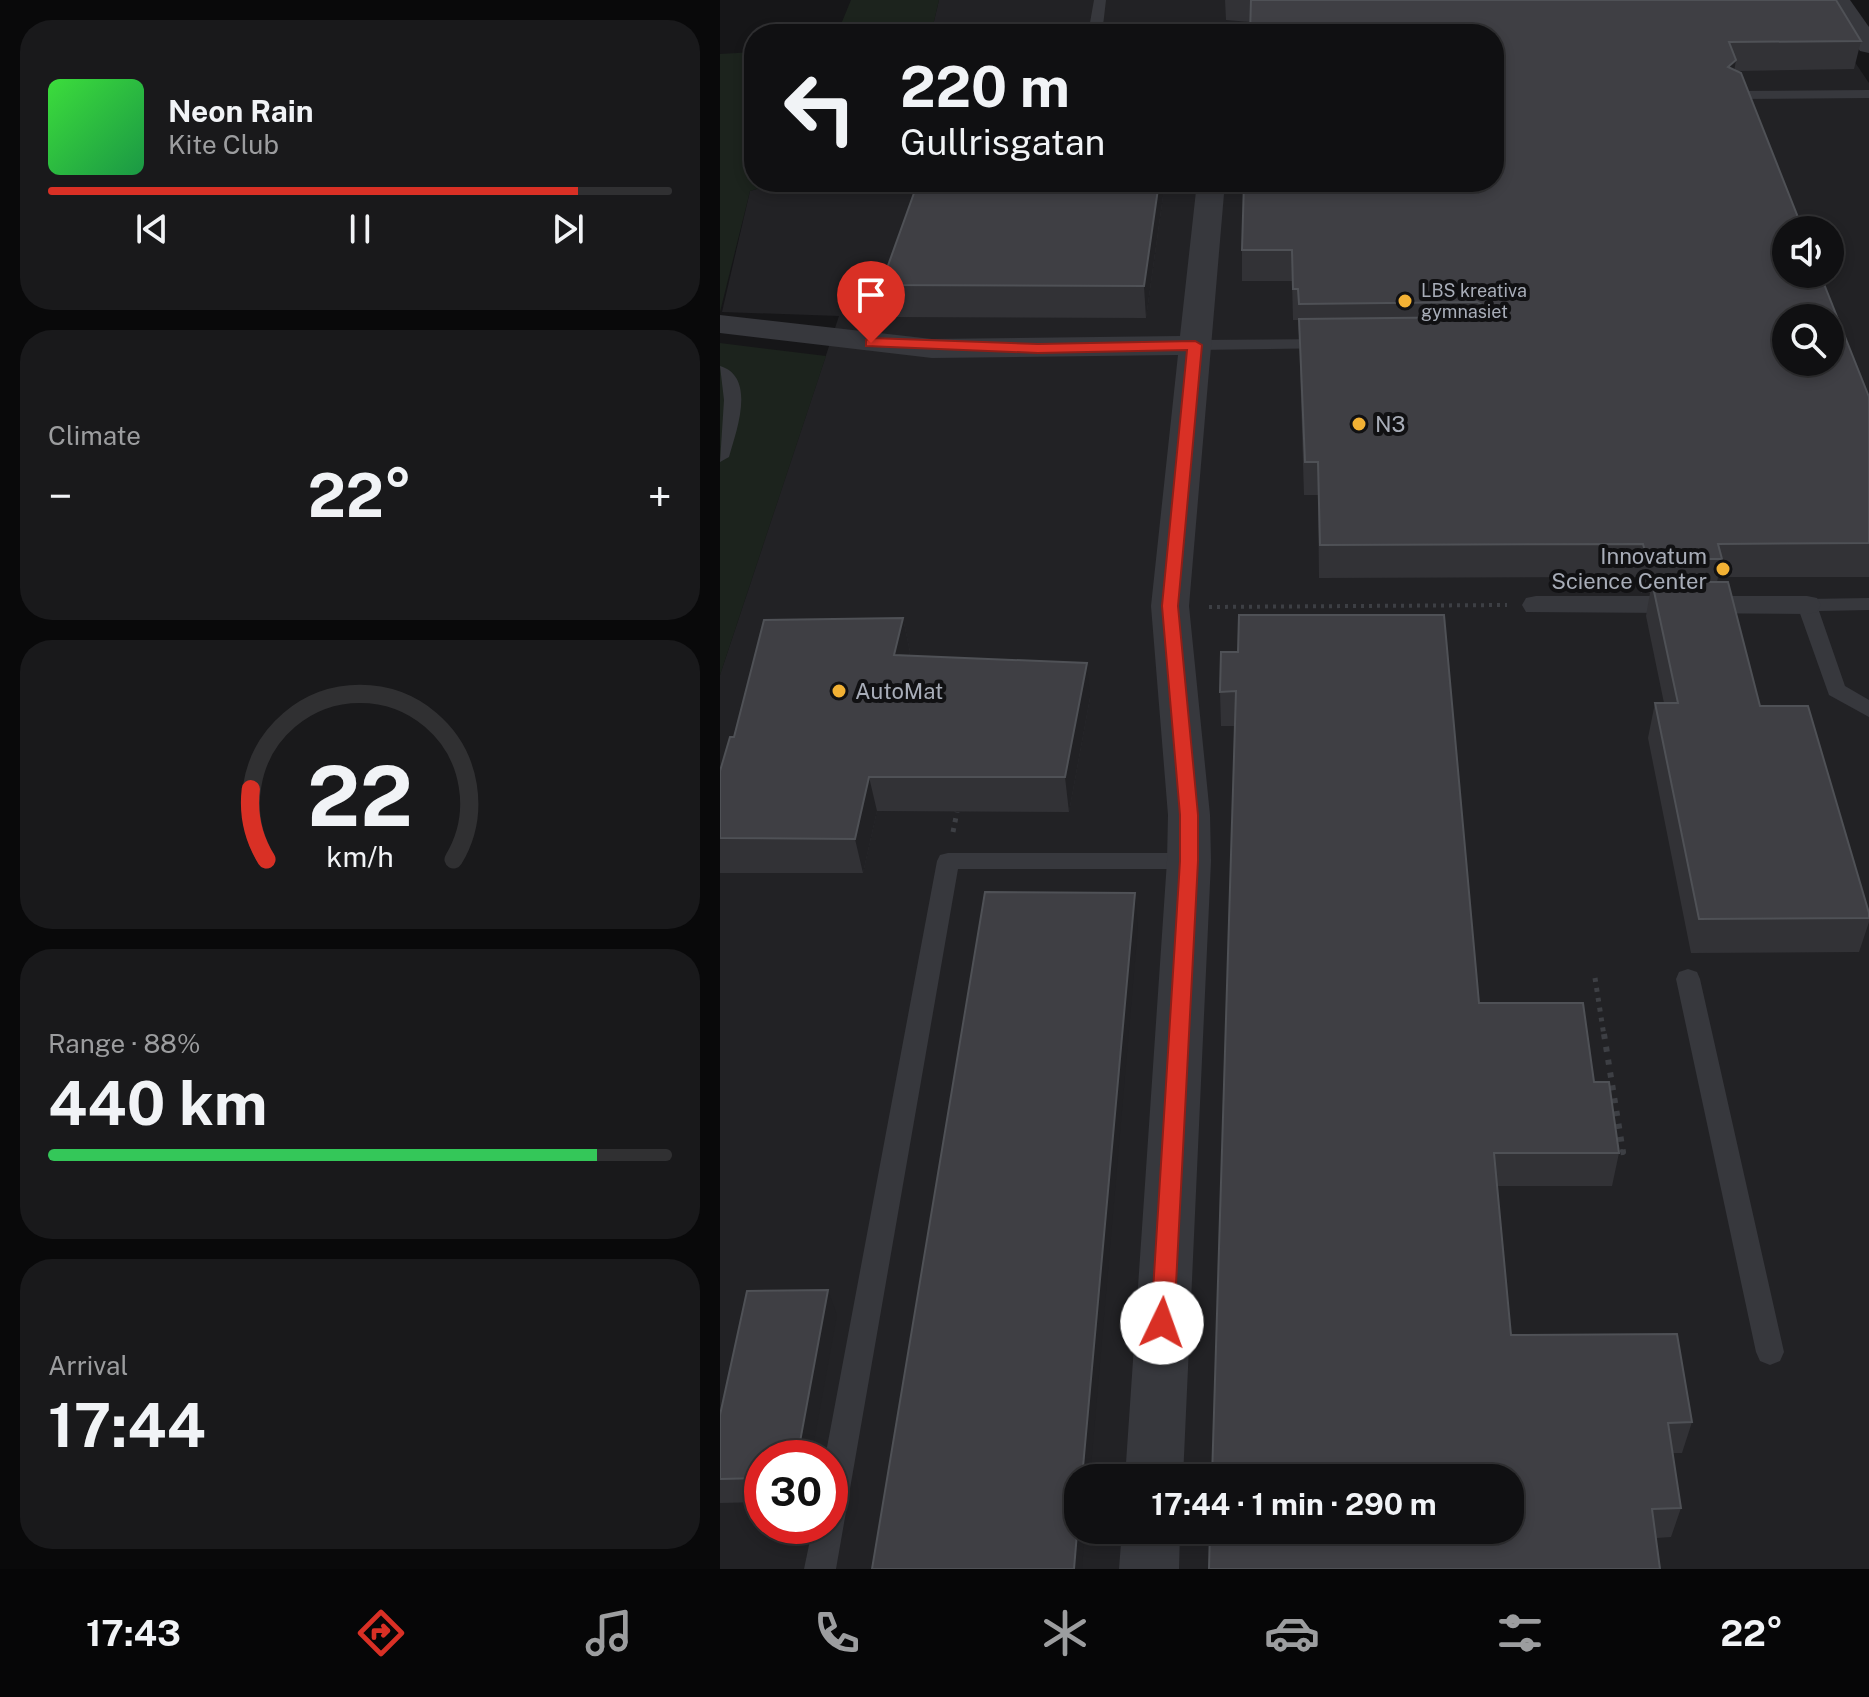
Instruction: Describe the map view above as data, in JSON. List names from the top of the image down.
{
  "places": [
    "LBS kreativa gymnasiet",
    "N3",
    "Innovatum Science Center",
    "AutoMat"
  ],
  "page": {
    "turn": ["220 m", "Gullrisgatan"],
    "song": ["Neon Rain", "Kite Club"],
    "tile": [
      "Climate",
      ["Range · 88%", "440 km"],
      ["Arrival", "17:44"]
    ],
    "heat": ["−", "22°", "+"],
    "limit": "30",
    "trip": "17:44 · 1 min · 290 m",
    "tabs": ["17:43", "22°"],
    "gauge": ["22", "km/h"]
  }
}
